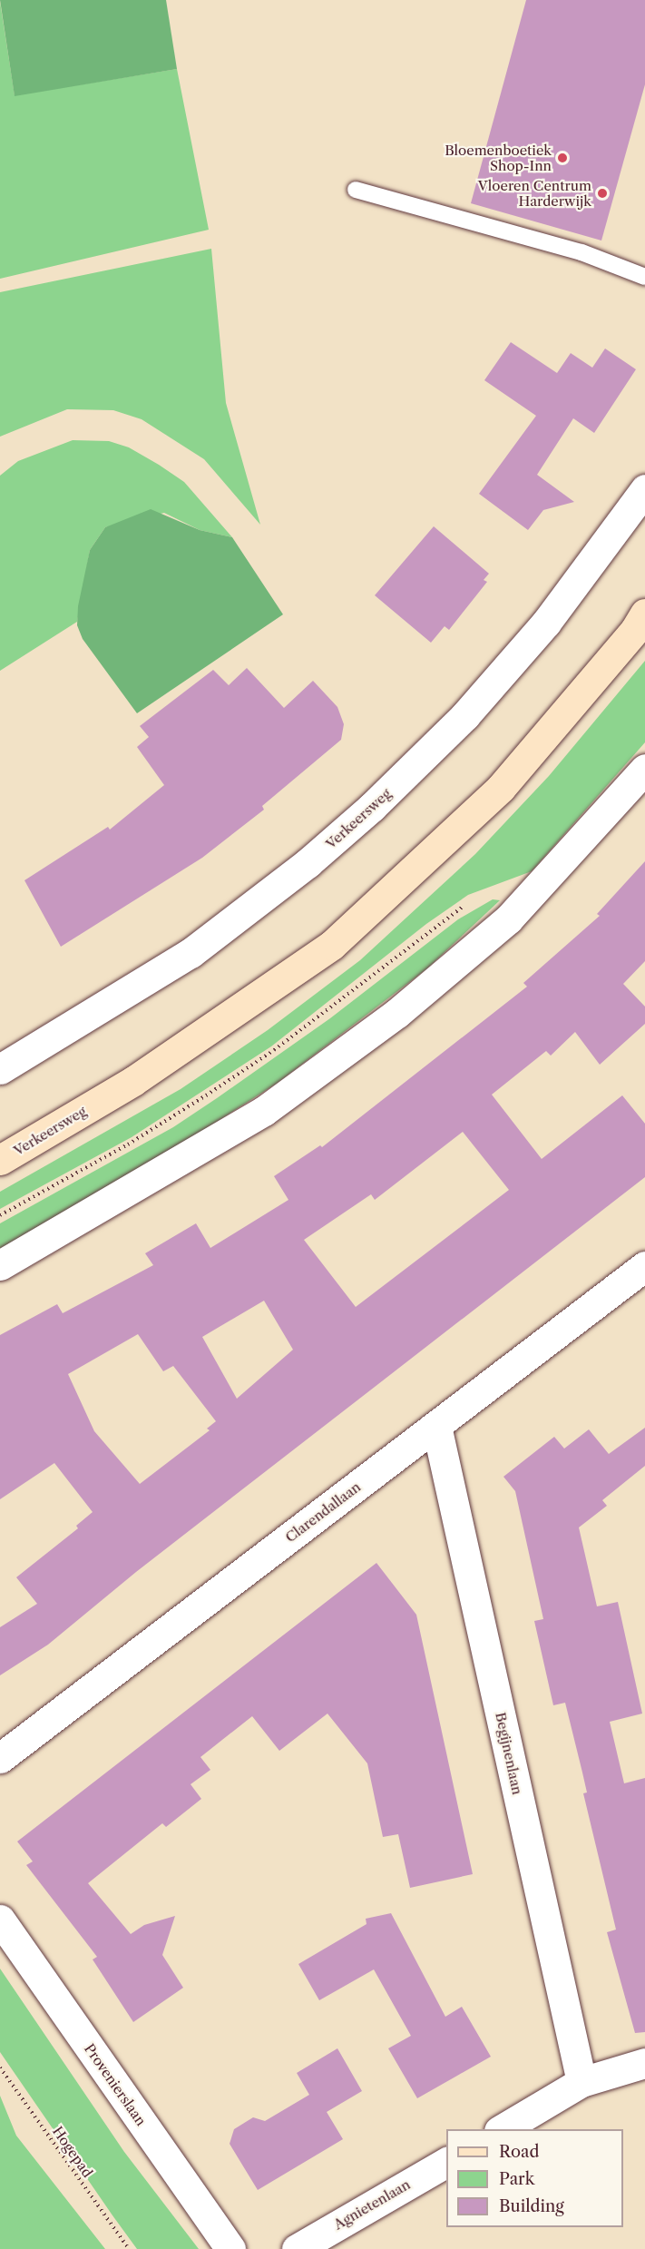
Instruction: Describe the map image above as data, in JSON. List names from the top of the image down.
{
  "streets": {
    "main road": ["Verkeersweg"],
    "street": [
      "Clarendallaan",
      "Begijnenlaan",
      "Provenierslaan",
      "Agnietenlaan"
    ],
    "path": ["Hogepad"]
  },
  "crossings": [
    ["Clarendallaan", "Begijnenlaan"]
  ],
  "places": ["Bloemenboetiek Shop-Inn", "Vloeren Centrum Harderwijk"],
  "legend": ["Road", "Park", "Building"]
}
